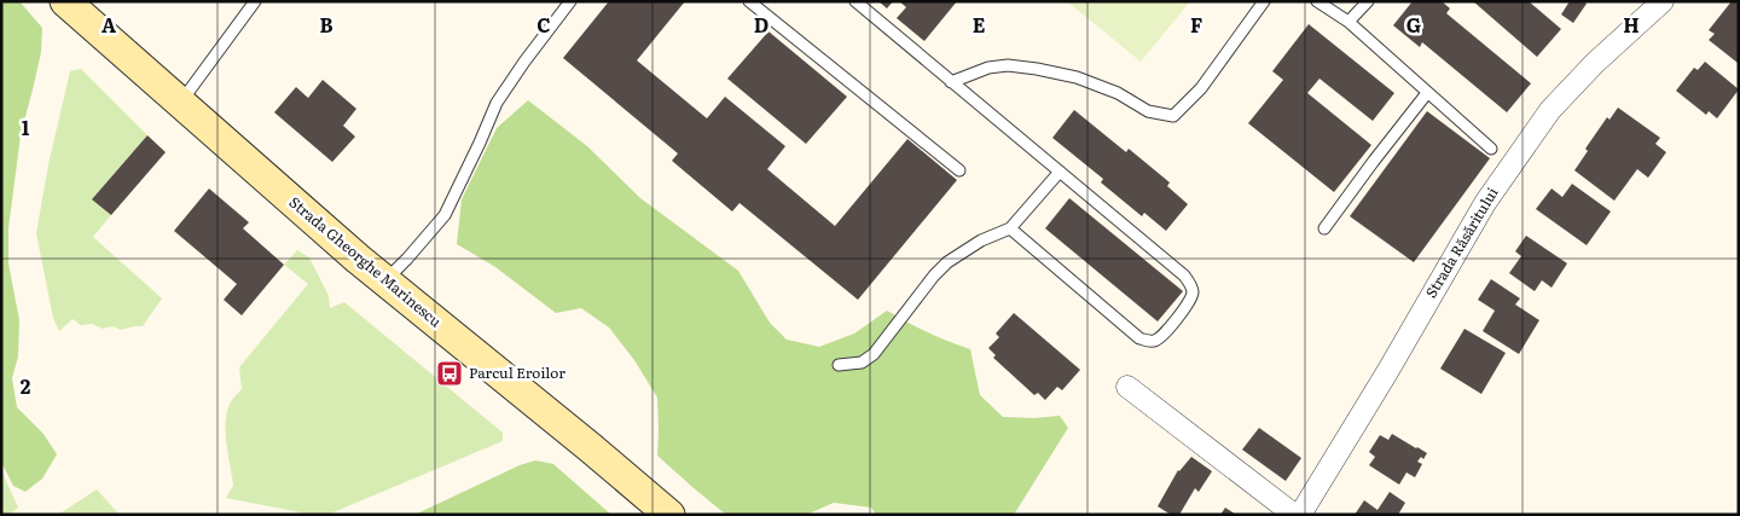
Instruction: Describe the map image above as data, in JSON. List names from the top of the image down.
{
  "streets": {
    "main road": ["Strada Gheorghe Marinescu"],
    "street": ["Strada Răsăritului"]
  },
  "places": {
    "bus stop": ["Parcul Eroilor"]
  },
  "grid": {
    "columns": [
      "A",
      "B",
      "C",
      "D",
      "E",
      "F",
      "G",
      "H"
    ],
    "rows": ["1", "2"]
  }
}
